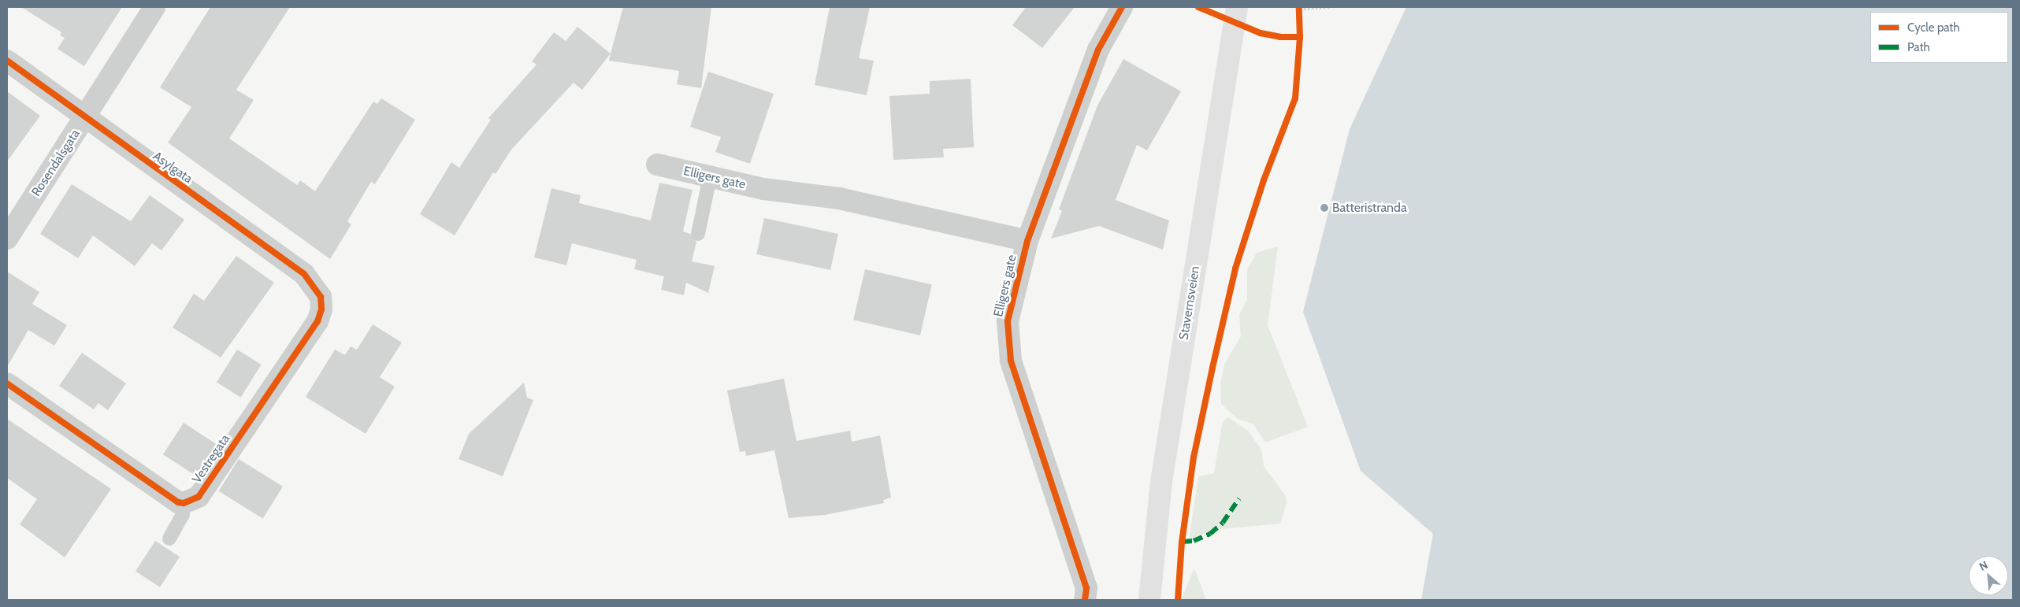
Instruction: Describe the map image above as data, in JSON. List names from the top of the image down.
{
  "streets": {
    "main road": ["Stavernsveien"],
    "street": [
      "Rosendalsgata",
      "Asylgata",
      "Elligers gate",
      "Vestregata"
    ]
  },
  "crossings": [
    ["Rosendalsgata", "Asylgata"],
    ["Asylgata", "Vestregata"]
  ],
  "places": ["Batteristranda"],
  "legend": ["Cycle path", "Path"],
  "north": "top left"
}
